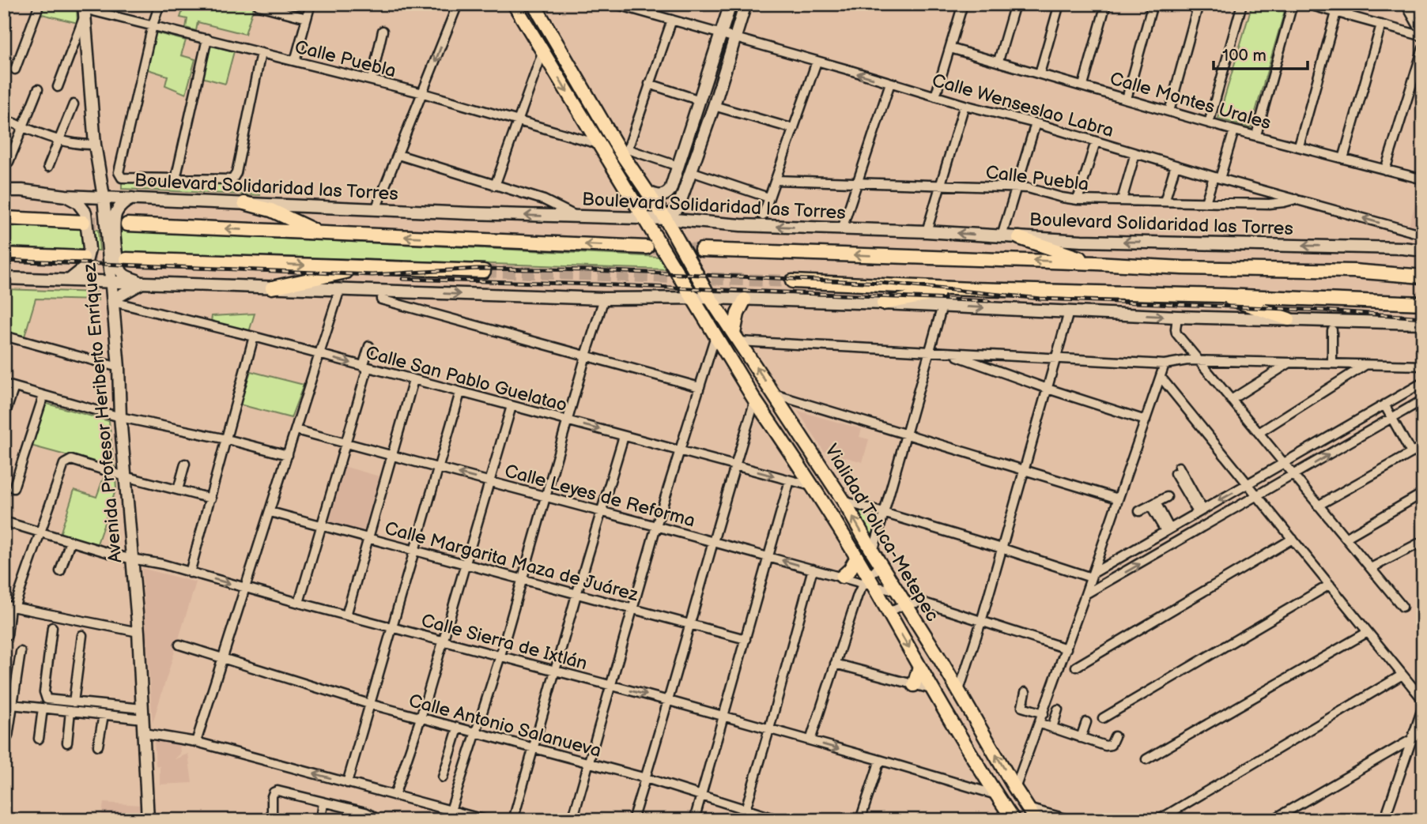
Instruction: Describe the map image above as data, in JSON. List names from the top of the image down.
{
  "streets": {
    "highway": ["Vialidad Toluca-Metepec"],
    "main road": ["Boulevard Solidaridad las Torres", "Avenida Profesor Heriberto Enríquez"],
    "street": [
      "Calle Puebla",
      "Calle Montes Urales",
      "Calle Wenseslao Labra",
      "Calle San Pablo Guelatao",
      "Calle Leyes de Reforma",
      "Calle Margarita Maza de Juárez",
      "Calle Sierra de Ixtlán",
      "Calle Antonio Salanueva"
    ]
  },
  "crossings": [
    ["Calle Puebla", "Calle Wenseslao Labra"],
    ["Calle Puebla", "Avenida Profesor Heriberto Enríquez"],
    ["Calle Puebla", "Vialidad Toluca-Metepec"],
    ["Boulevard Solidaridad las Torres", "Avenida Profesor Heriberto Enríquez"],
    ["Boulevard Solidaridad las Torres", "Vialidad Toluca-Metepec"],
    ["Calle San Pablo Guelatao", "Avenida Profesor Heriberto Enríquez"],
    ["Calle San Pablo Guelatao", "Vialidad Toluca-Metepec"],
    ["Avenida Profesor Heriberto Enríquez", "Calle Sierra de Ixtlán"],
    ["Calle Leyes de Reforma", "Vialidad Toluca-Metepec"],
    ["Vialidad Toluca-Metepec", "Calle Sierra de Ixtlán"]
  ],
  "scale_bar": "100 m"
}
